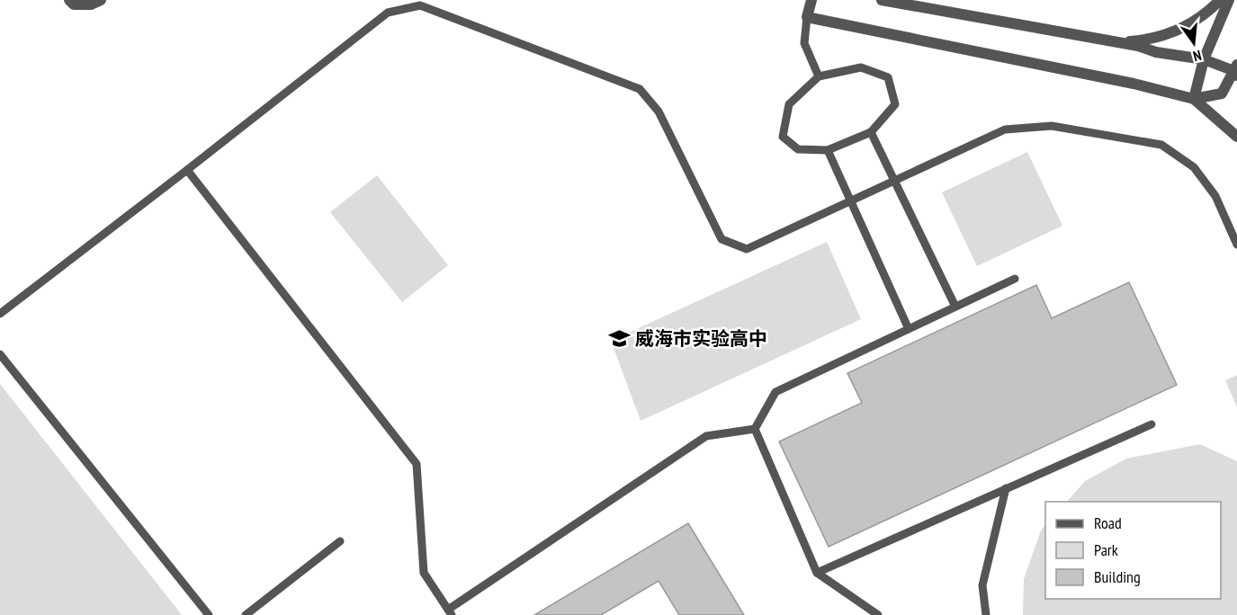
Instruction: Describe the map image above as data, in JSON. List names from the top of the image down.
{
  "places": {
    "school or university": ["威海市实验高中"]
  },
  "legend": ["Road", "Park", "Building"],
  "north": "bottom"
}
